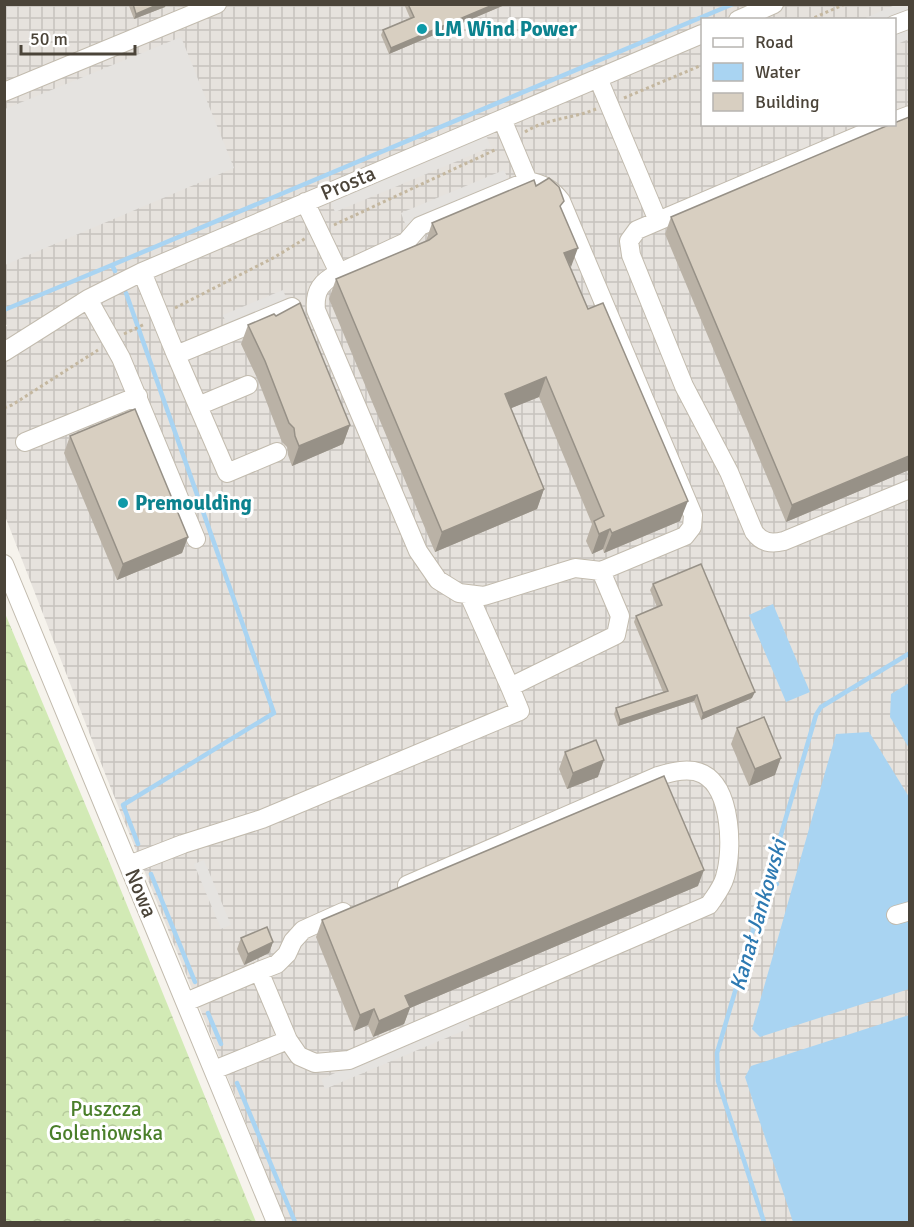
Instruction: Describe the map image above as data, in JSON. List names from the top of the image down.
{
  "streets": {
    "street": ["Prosta", "Nowa"]
  },
  "water": ["Kanał Jankowski"],
  "parks": ["Puszcza Goleniowska"],
  "places": ["LM Wind Power", "Premoulding"],
  "legend": ["Road", "Water", "Building"],
  "scale_bar": "50 m"
}
